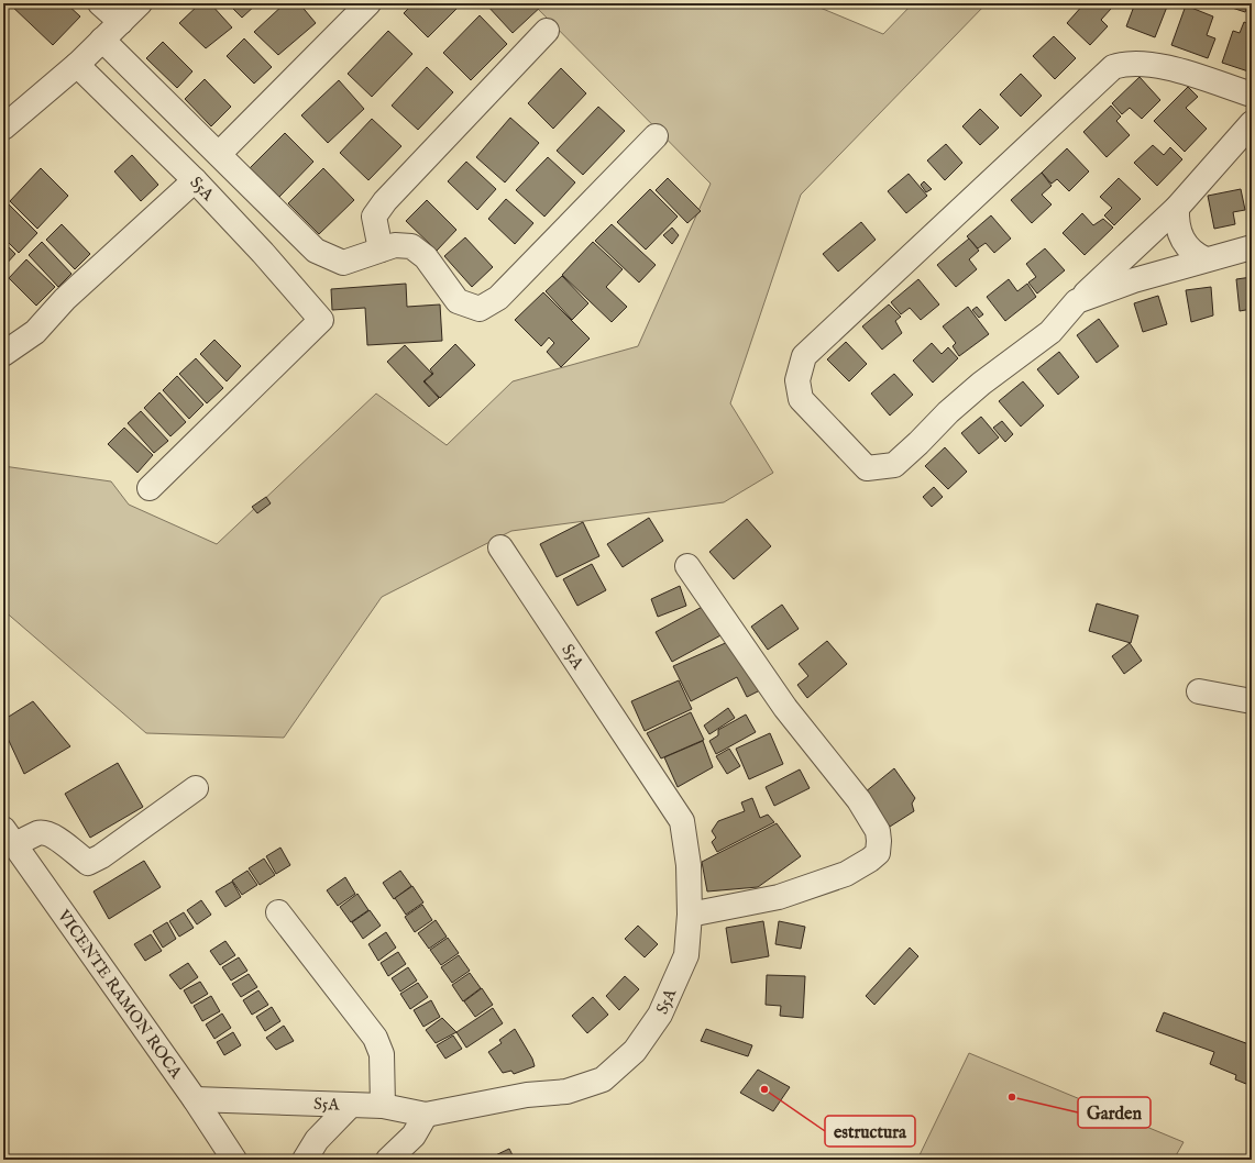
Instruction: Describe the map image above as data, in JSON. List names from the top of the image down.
{
  "streets": {
    "street": ["S5A", "VICENTE RAMON ROCA"]
  },
  "crossings": [
    ["S5A", "VICENTE RAMON ROCA"]
  ],
  "places": ["estructura", "Garden"]
}
